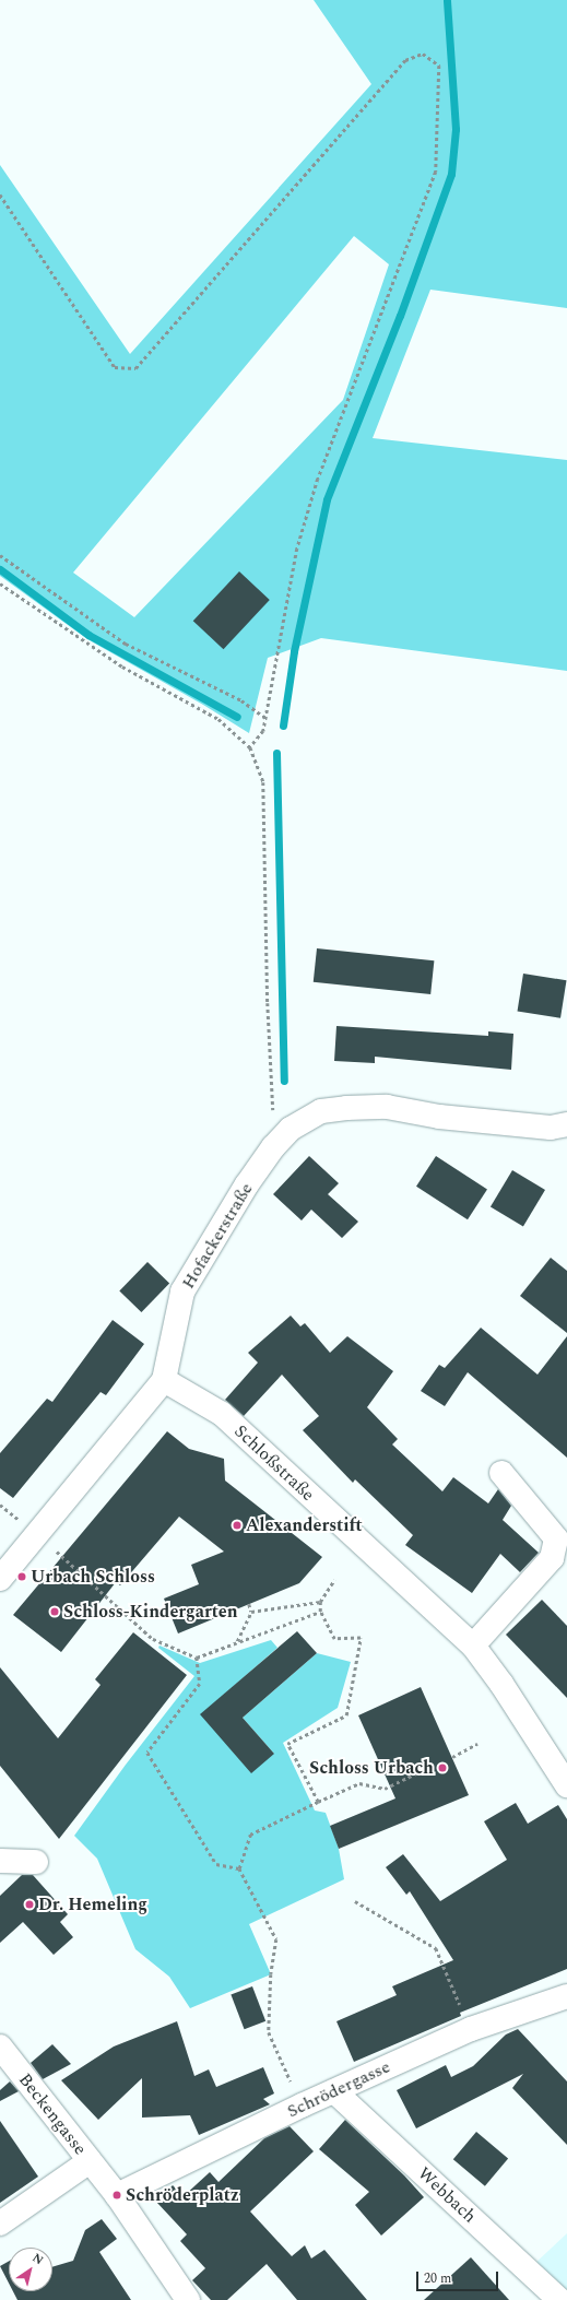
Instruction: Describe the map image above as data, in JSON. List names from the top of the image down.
{
  "streets": {
    "street": [
      "Hofackerstraße",
      "Schloßstraße",
      "Schrödergasse",
      "Beckengasse",
      "Webbach"
    ]
  },
  "crossings": [
    ["Hofackerstraße", "Schloßstraße"],
    ["Schrödergasse", "Beckengasse"],
    ["Schrödergasse", "Webbach"]
  ],
  "places": [
    "Alexanderstift",
    "Urbach Schloss",
    "Schloss-Kindergarten",
    "Schloss Urbach",
    "Dr. Hemeling",
    "Schröderplatz"
  ],
  "scale_bar": "20 m",
  "north": "top right"
}
